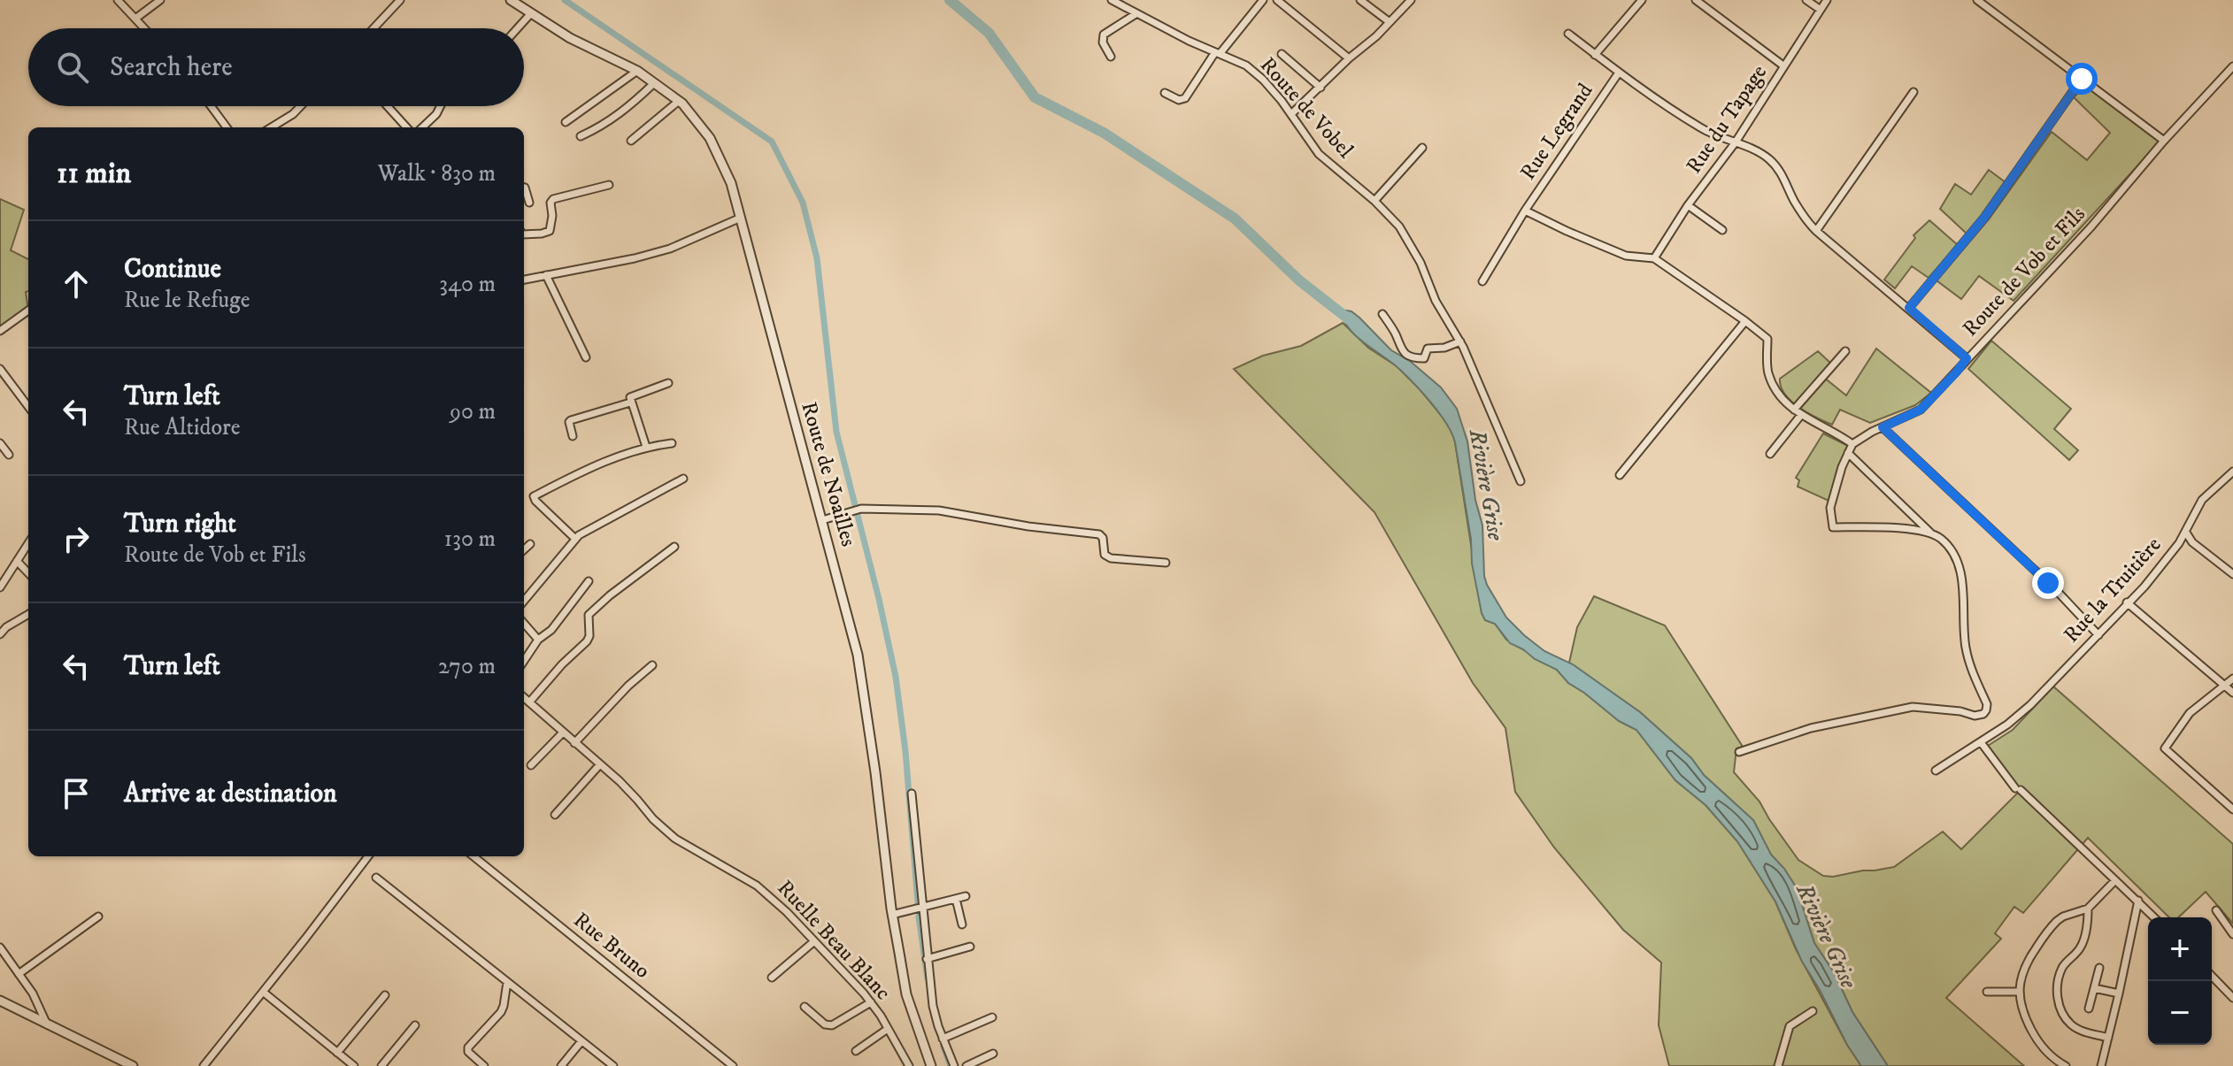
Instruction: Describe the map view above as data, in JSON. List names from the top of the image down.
{
  "streets": {
    "street": [
      "Route de Vobel",
      "Rue du Tapage",
      "Rue Legrand",
      "Route de Vob et Fils",
      "Route de Noailles",
      "Rue la Truitière",
      "Ruelle Beau Blanc",
      "Rue Bruno"
    ]
  },
  "water": ["Rivière Grise"],
  "page": {
    "search": "Search here",
    "heading": ["11 min", "Walk · 830 m"],
    "list": [
      ["Continue", "Rue le Refuge", "340 m"],
      ["Turn left", "Rue Altidore", "90 m"],
      ["Turn right", "Route de Vob et Fils", "130 m"],
      ["Turn left", "270 m"],
      "Arrive at destination"
    ],
    "map_buttons": ["+", "−"]
  }
}
